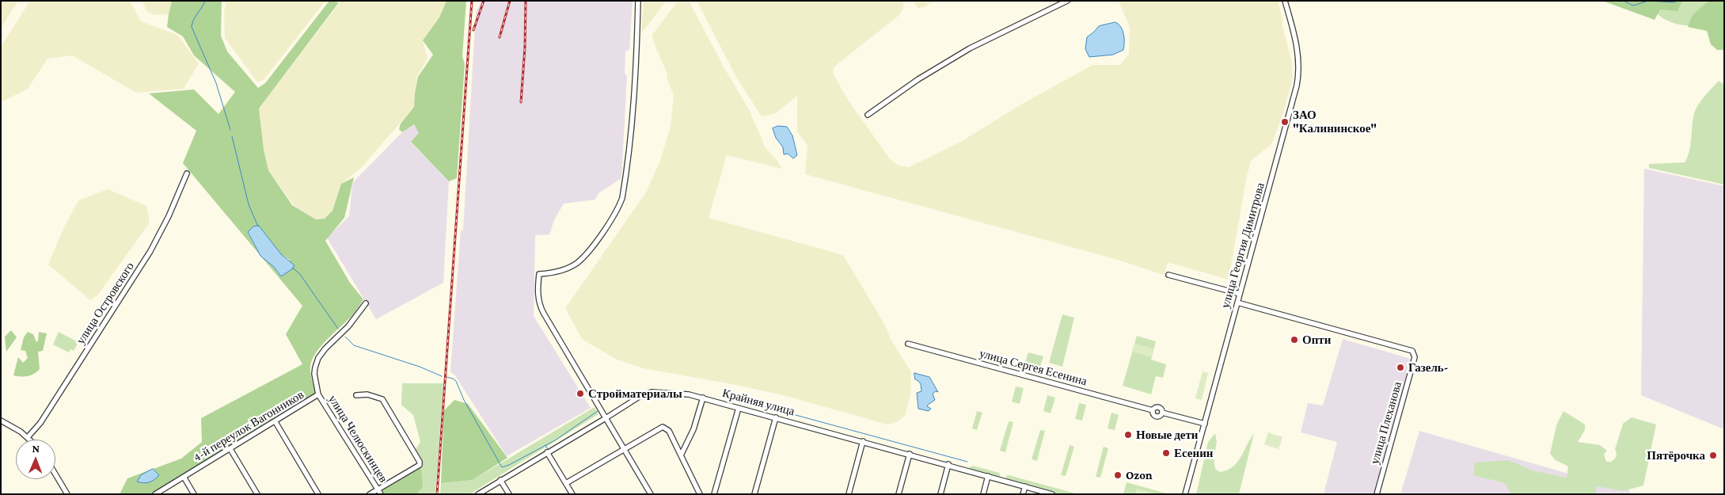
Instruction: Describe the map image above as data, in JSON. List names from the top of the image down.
{
  "streets": {
    "street": [
      "улица Георгия Димитрова",
      "улица Островского",
      "улица Сергея Есенина",
      "Крайняя улица",
      "улица Плеханова",
      "4-й переулок Вагонников",
      "улица Челюскинцев"
    ]
  },
  "crossings": [
    ["улица Георгия Димитрова", "улица Сергея Есенина"],
    ["улица Георгия Димитрова", "улица Плеханова"],
    ["4-й переулок Вагонников", "улица Челюскинцев"]
  ],
  "places": [
    "ЗАО \"Калининское\"",
    "Опти",
    "Газель-",
    "Стройматериалы",
    "Новые дети",
    "Есенин",
    "Пятёрочка",
    "Ozon"
  ],
  "north": "top"
}
